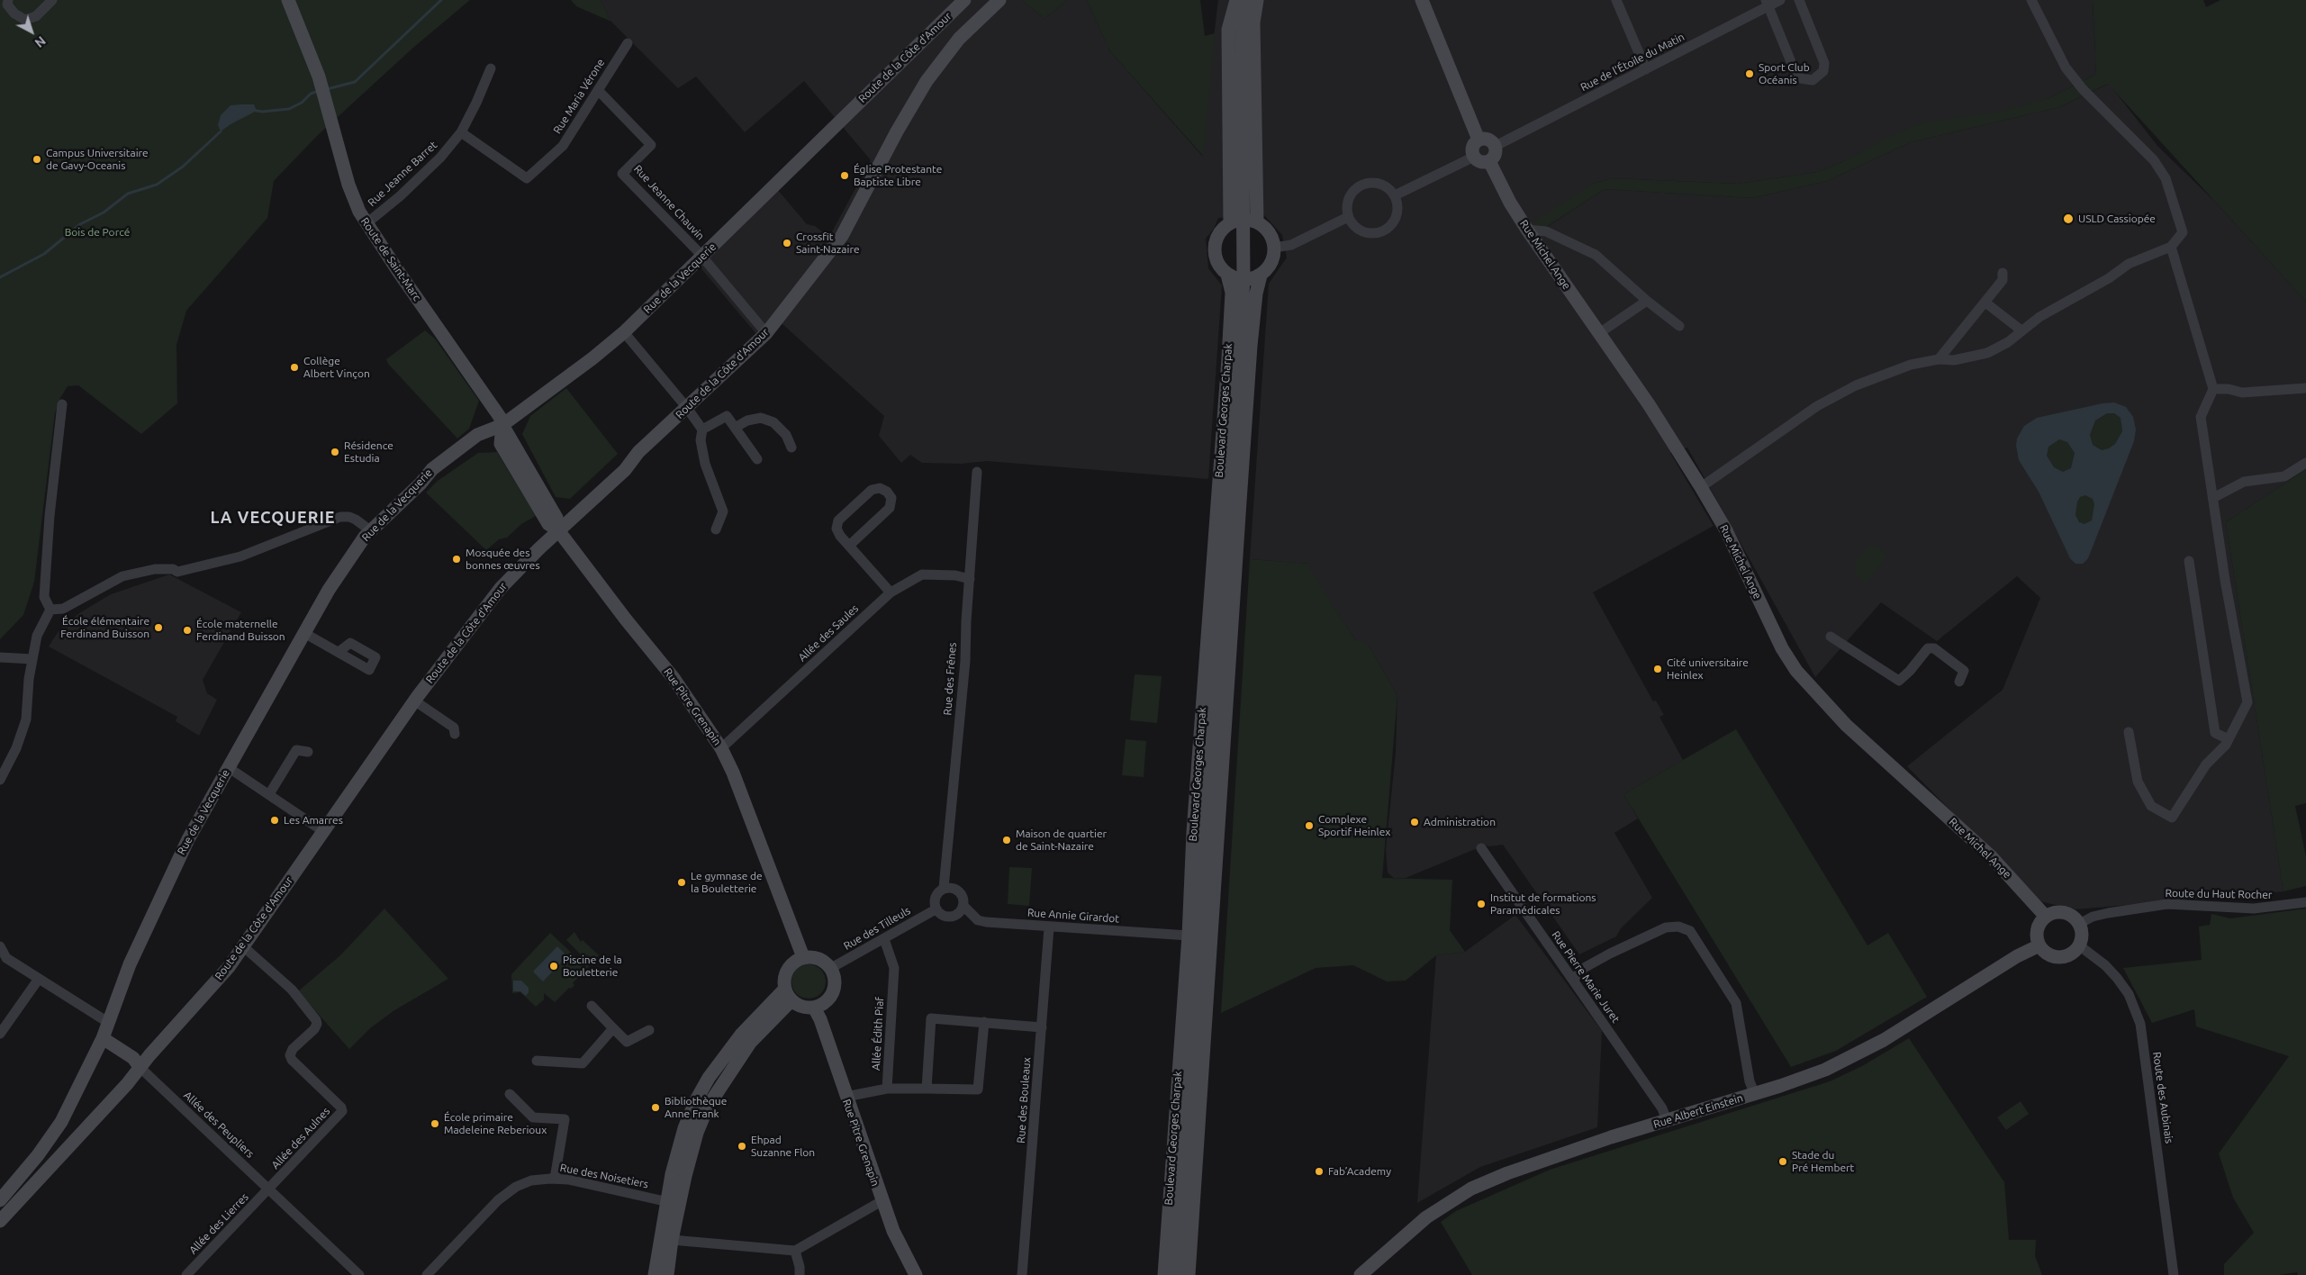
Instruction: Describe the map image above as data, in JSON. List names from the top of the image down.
{
  "streets": {
    "main road": [
      "Route de la Côte d'Amour",
      "Rue Michel Ange",
      "Route de Saint-Marc",
      "Rue de la Vecquerie",
      "Boulevard Georges Charpak",
      "Rue Pitre Grenapin",
      "Rue Albert Einstein"
    ],
    "street": [
      "Rue de l'Étoile du Matin",
      "Rue Maria Vérone",
      "Rue Jeanne Barret",
      "Rue Jeanne Chauvin",
      "Allée des Saules",
      "Rue des Frênes",
      "Route du Haut Rocher",
      "Rue Annie Girardot",
      "Rue des Tilleuls",
      "Rue Pierre Marie Juret",
      "Allée Édith Piaf",
      "Route des Aubinais",
      "Rue des Bouleaux",
      "Allée des Peupliers",
      "Allée des Aulnes",
      "Rue des Noisetiers",
      "Allée des Lierres"
    ]
  },
  "crossings": [
    ["Route de la Côte d'Amour", "Rue de la Vecquerie"],
    ["Route de la Côte d'Amour", "Rue Pitre Grenapin"],
    ["Route de la Côte d'Amour", "Allée des Peupliers"],
    ["Route de la Côte d'Amour", "Allée des Aulnes"],
    ["Rue de l'Étoile du Matin", "Rue Michel Ange"],
    ["Rue Maria Vérone", "Rue Jeanne Barret"],
    ["Rue Maria Vérone", "Rue Jeanne Chauvin"],
    ["Rue Jeanne Barret", "Route de Saint-Marc"],
    ["Rue Jeanne Chauvin", "Rue de la Vecquerie"],
    ["Rue Michel Ange", "Route du Haut Rocher"],
    ["Rue Michel Ange", "Route des Aubinais"],
    ["Rue Michel Ange", "Rue Albert Einstein"],
    ["Route de Saint-Marc", "Rue de la Vecquerie"],
    ["Route de Saint-Marc", "Rue Pitre Grenapin"],
    ["Rue de la Vecquerie", "Rue Pitre Grenapin"],
    ["Boulevard Georges Charpak", "Rue Annie Girardot"],
    ["Allée des Saules", "Rue des Frênes"],
    ["Allée des Saules", "Rue Pitre Grenapin"],
    ["Rue des Frênes", "Rue Annie Girardot"],
    ["Rue des Frênes", "Rue des Tilleuls"],
    ["Rue Pitre Grenapin", "Rue des Tilleuls"],
    ["Route du Haut Rocher", "Route des Aubinais"],
    ["Route du Haut Rocher", "Rue Albert Einstein"],
    ["Rue Annie Girardot", "Rue des Tilleuls"],
    ["Rue Annie Girardot", "Rue des Bouleaux"],
    ["Rue des Tilleuls", "Allée Édith Piaf"],
    ["Rue Pierre Marie Juret", "Rue Albert Einstein"],
    ["Route des Aubinais", "Rue Albert Einstein"],
    ["Allée des Peupliers", "Allée des Aulnes"],
    ["Allée des Peupliers", "Allée des Lierres"],
    ["Allée des Aulnes", "Allée des Lierres"]
  ],
  "districts": ["LA VECQUERIE"],
  "parks": ["Bois de Porcé"],
  "places": [
    "Sport Club Océanis",
    "Campus Universitaire de Gavy-Oceanis",
    "Église Protestante Baptiste Libre",
    "USLD Cassiopée",
    "Crossfit Saint-Nazaire",
    "Collège Albert Vinçon",
    "Résidence Estudia",
    "Mosquée des bonnes œuvres",
    "École élémentaire Ferdinand Buisson",
    "École maternelle Ferdinand Buisson",
    "Cité universitaire Heinlex",
    "Les Amarres",
    "Administration",
    "Complexe Sportif Heinlex",
    "Maison de quartier de Saint-Nazaire",
    "Le gymnase de la Bouletterie",
    "Institut de formations Paramédicales",
    "Piscine de la Bouletterie",
    "Bibliothèque Anne Frank",
    "École primaire Madeleine Reberioux",
    "Ehpad Suzanne Flon",
    "Stade du Pré Hembert",
    "Fab’Academy"
  ],
  "north": "bottom right"
}
